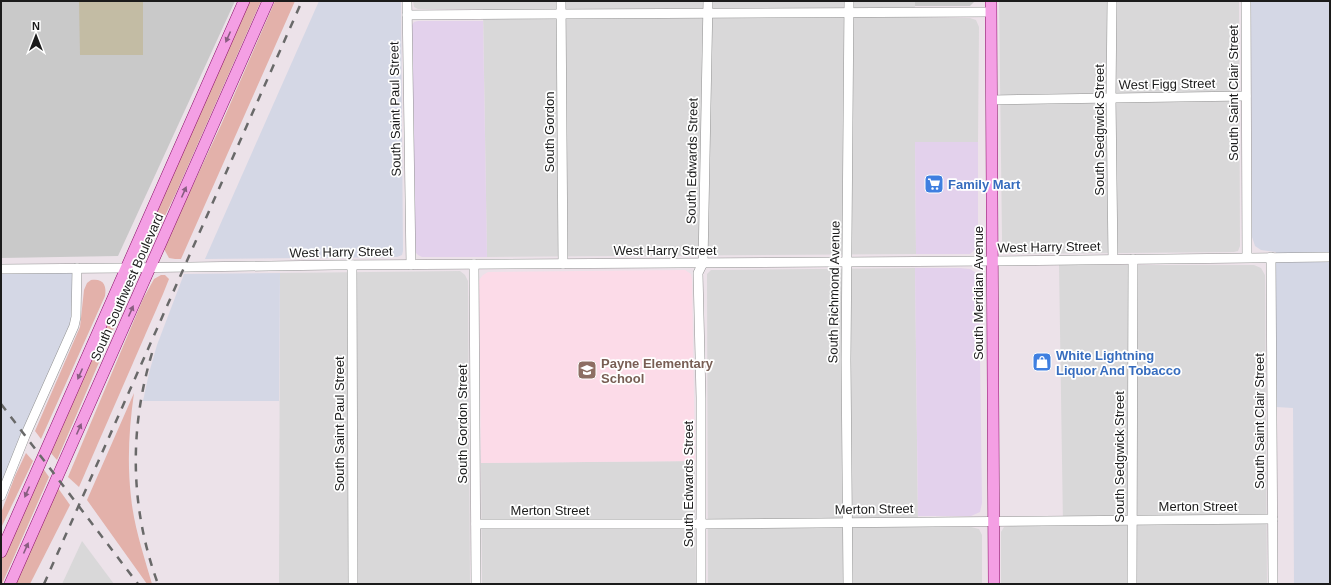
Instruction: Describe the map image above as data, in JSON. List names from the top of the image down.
{
  "streets": {
    "main road": ["South Southwest Boulevard", "South Meridian Avenue"],
    "street": [
      "West Figg Street",
      "South Saint Clair Street",
      "South Saint Paul Street",
      "South Sedgwick Street",
      "South Gordon",
      "South Edwards Street",
      "West Harry Street",
      "South Richmond Avenue",
      "South Gordon Street",
      "Merton Street"
    ]
  },
  "crossings": [
    ["West Figg Street", "South Saint Clair Street"],
    ["West Figg Street", "South Sedgwick Street"],
    ["West Figg Street", "South Meridian Avenue"],
    ["South Saint Clair Street", "West Harry Street"],
    ["South Saint Clair Street", "Merton Street"],
    ["South Saint Paul Street", "West Harry Street"],
    ["South Sedgwick Street", "West Harry Street"],
    ["South Sedgwick Street", "Merton Street"],
    ["South Gordon", "West Harry Street"],
    ["South Edwards Street", "West Harry Street"],
    ["South Edwards Street", "Merton Street"],
    ["West Harry Street", "South Southwest Boulevard"],
    ["West Harry Street", "South Richmond Avenue"],
    ["West Harry Street", "South Meridian Avenue"],
    ["West Harry Street", "South Gordon Street"],
    ["South Richmond Avenue", "Merton Street"],
    ["South Meridian Avenue", "Merton Street"],
    ["South Gordon Street", "Merton Street"]
  ],
  "places": {
    "supermarket": ["Family Mart"],
    "shop": ["White Lightning Liquor And Tobacco"],
    "school or university": ["Payne Elementary School"]
  },
  "north": "top"
}
